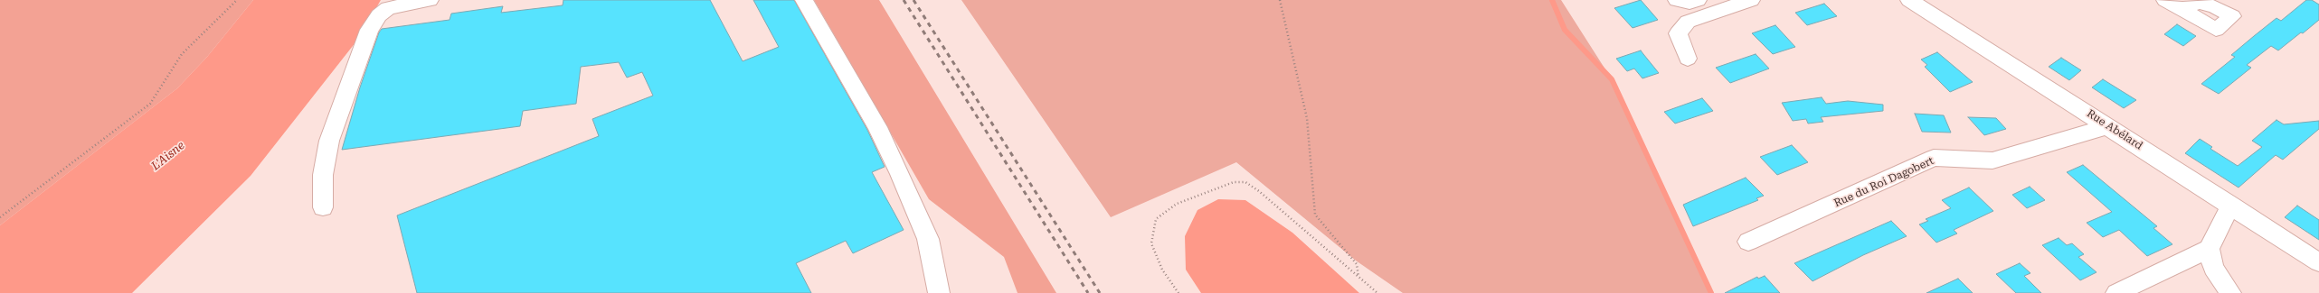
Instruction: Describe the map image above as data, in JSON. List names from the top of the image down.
{
  "streets": {
    "street": ["Rue Abélard", "Rue du Roi Dagobert"]
  },
  "crossings": [
    ["Rue Abélard", "Rue du Roi Dagobert"]
  ],
  "water": ["L'Aisne"]
}
